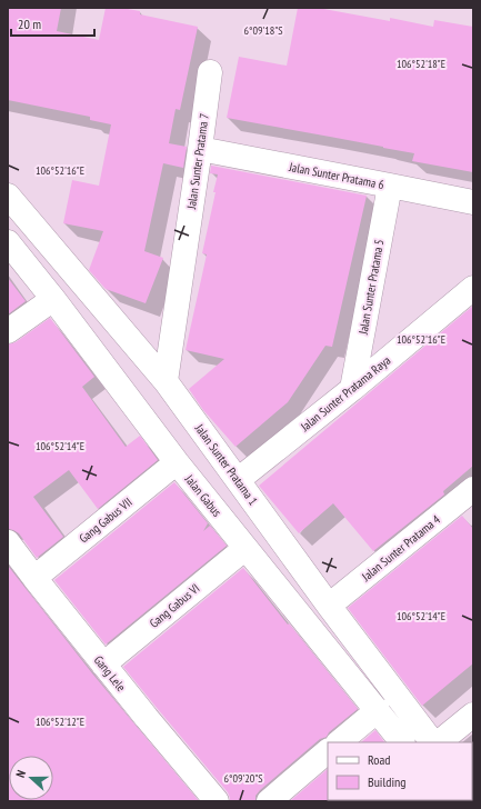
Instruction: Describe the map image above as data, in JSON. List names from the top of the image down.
{
  "streets": {
    "street": [
      "Jalan Sunter Pratama 7",
      "Jalan Sunter Pratama 6",
      "Jalan Sunter Pratama 5",
      "Jalan Sunter Pratama Raya",
      "Jalan Sunter Pratama 1",
      "Jalan Gabus",
      "Gang Gabus VII",
      "Jalan Sunter Pratama 4",
      "Gang Gabus VI",
      "Gang Lele"
    ]
  },
  "crossings": [
    ["Jalan Sunter Pratama 7", "Jalan Sunter Pratama 6"],
    ["Jalan Sunter Pratama 7", "Jalan Sunter Pratama 1"],
    ["Jalan Sunter Pratama 6", "Jalan Sunter Pratama 5"],
    ["Jalan Sunter Pratama 5", "Jalan Sunter Pratama Raya"],
    ["Jalan Sunter Pratama Raya", "Jalan Sunter Pratama 1"],
    ["Jalan Sunter Pratama 1", "Jalan Sunter Pratama 4"],
    ["Jalan Gabus", "Gang Gabus VII"],
    ["Jalan Gabus", "Gang Gabus VI"],
    ["Gang Gabus VII", "Gang Lele"],
    ["Gang Gabus VI", "Gang Lele"]
  ],
  "legend": ["Road", "Building"],
  "scale_bar": "20 m",
  "north": "left",
  "coordinates": [
    "6°09'18\"S",
    "106°52'18\"E",
    "106°52'16\"E",
    "106°52'14\"E",
    "106°52'12\"E",
    "6°09'20\"S"
  ]
}
